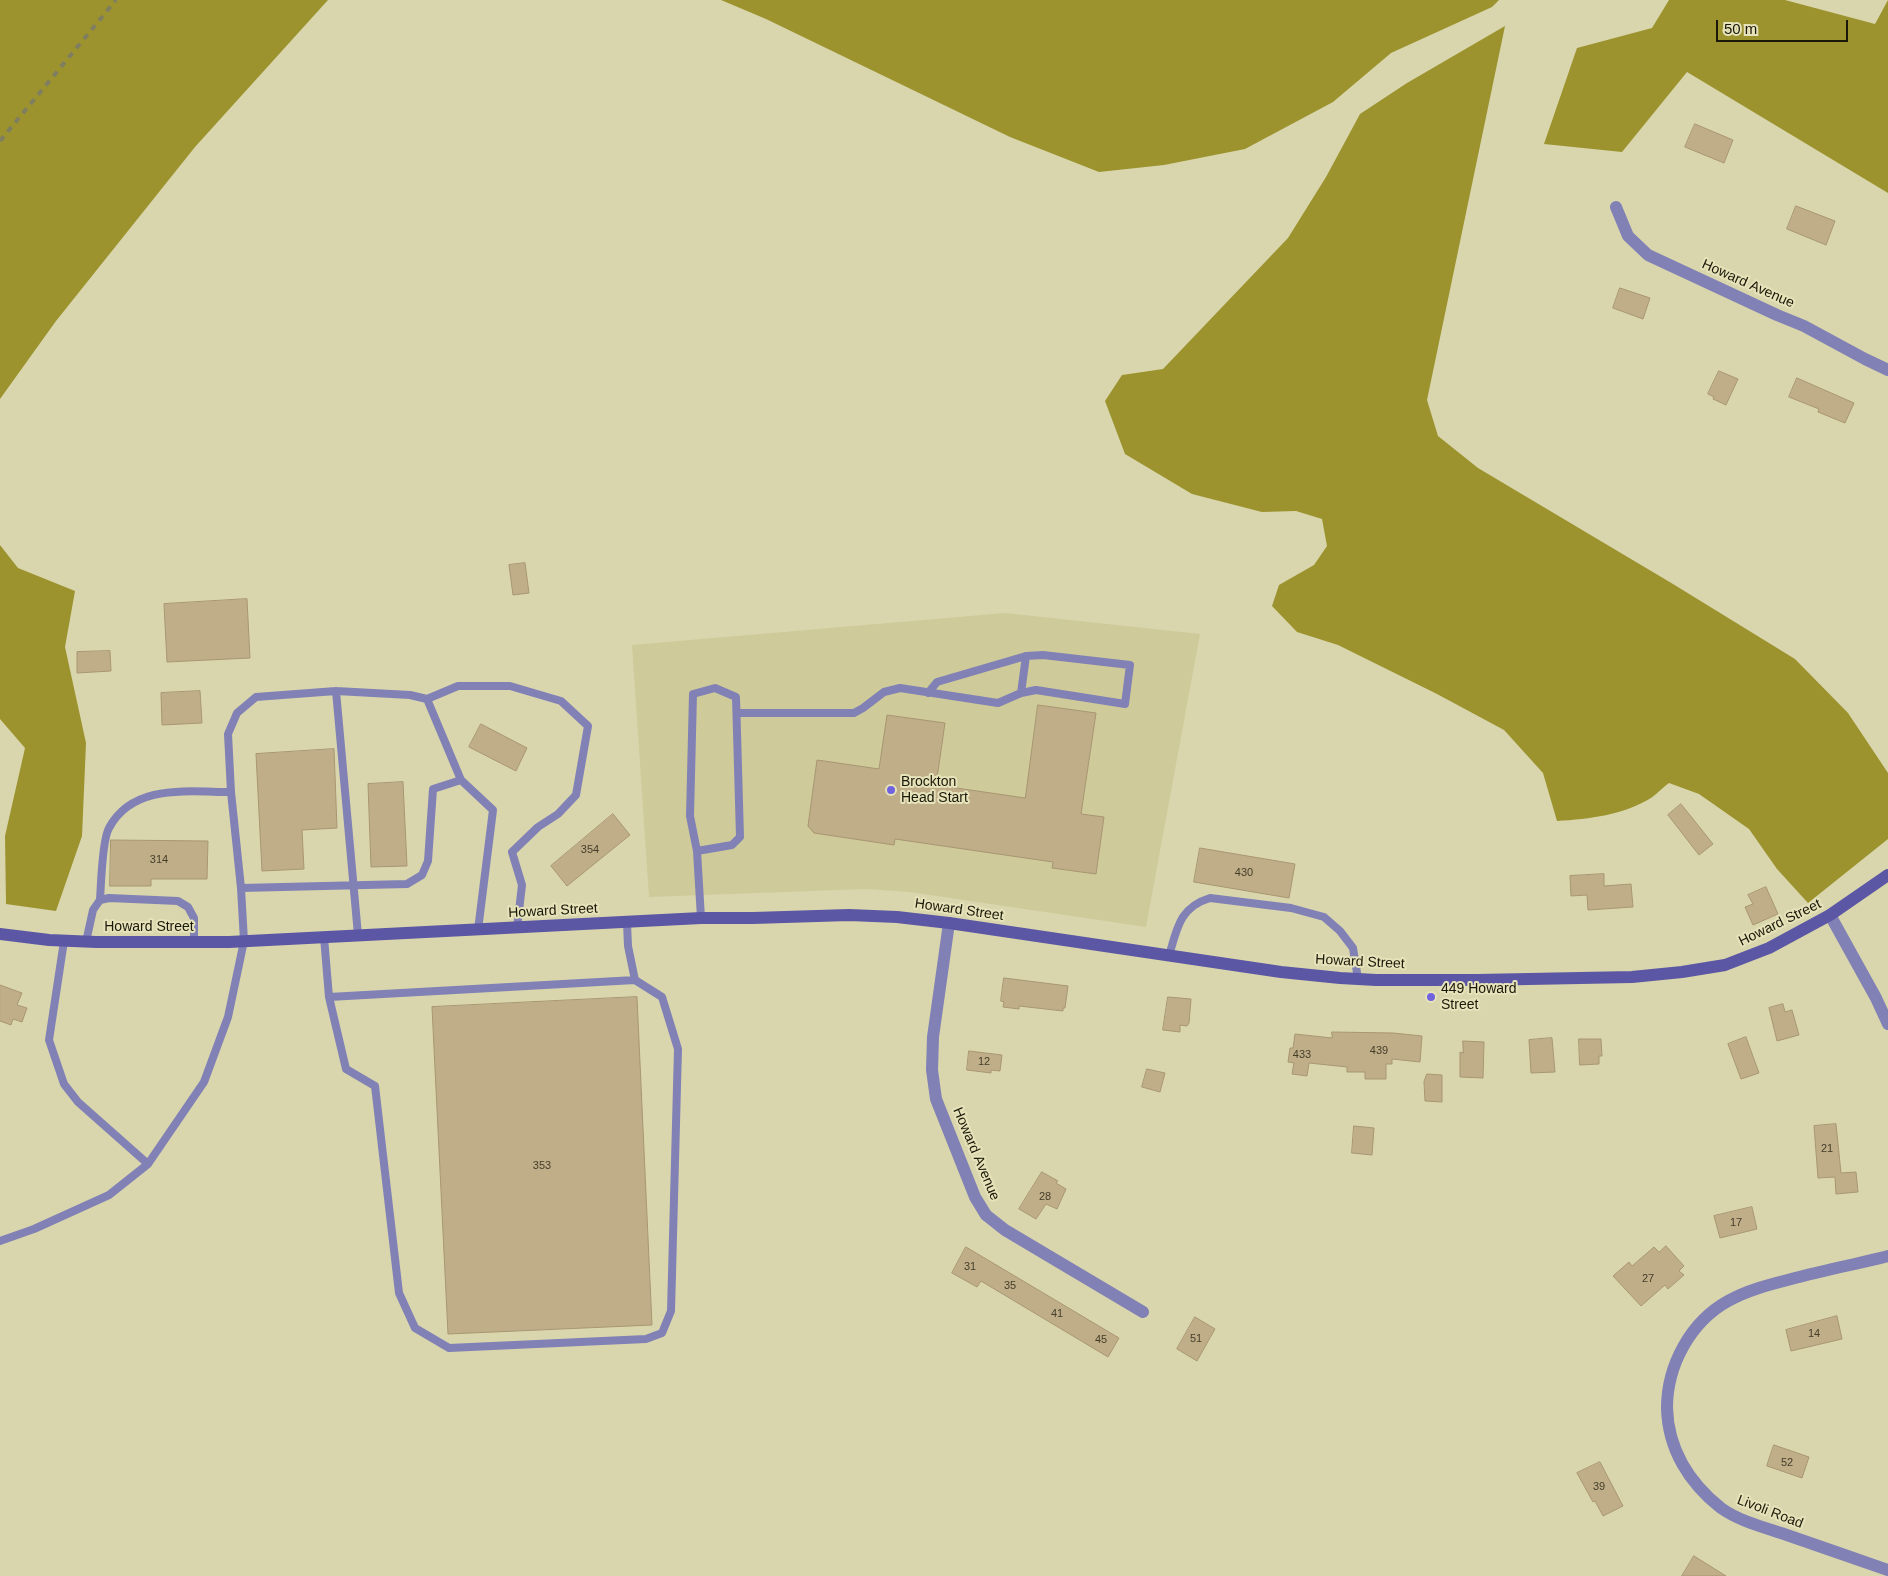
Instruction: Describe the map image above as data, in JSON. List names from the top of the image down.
{
  "streets": {
    "main road": ["Howard Street"],
    "street": ["Howard Avenue", "Livoli Road"]
  },
  "crossings": [
    ["Howard Avenue", "Howard Street"]
  ],
  "places": ["Brockton Head Start", "449 Howard Street"],
  "house_numbers": [
    "354",
    "314",
    "430",
    "439",
    "433",
    "12",
    "21",
    "353",
    "28",
    "17",
    "31",
    "27",
    "35",
    "41",
    "14",
    "51",
    "45",
    "52",
    "39"
  ],
  "scale_bar": "50 m"
}
